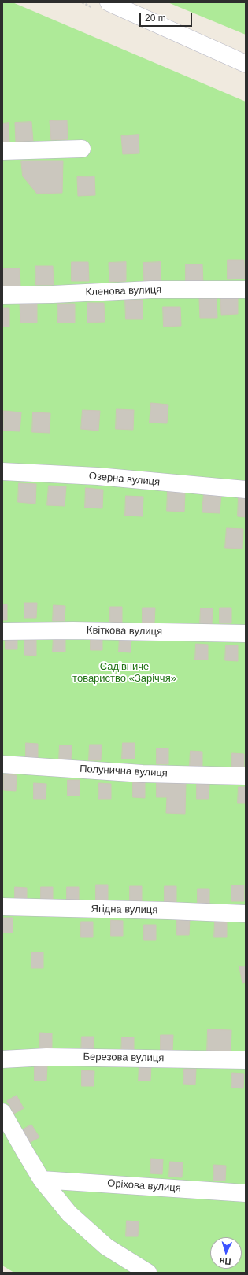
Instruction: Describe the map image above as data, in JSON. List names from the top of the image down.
{
  "streets": {
    "street": [
      "Кленова вулиця",
      "Озерна вулиця",
      "Квіткова вулиця",
      "Полунична вулиця",
      "Ягідна вулиця",
      "Березова вулиця",
      "Оріхова вулиця"
    ]
  },
  "parks": ["Садівниче товариство «Заріччя»"],
  "scale_bar": "20 m",
  "north": "bottom"
}
